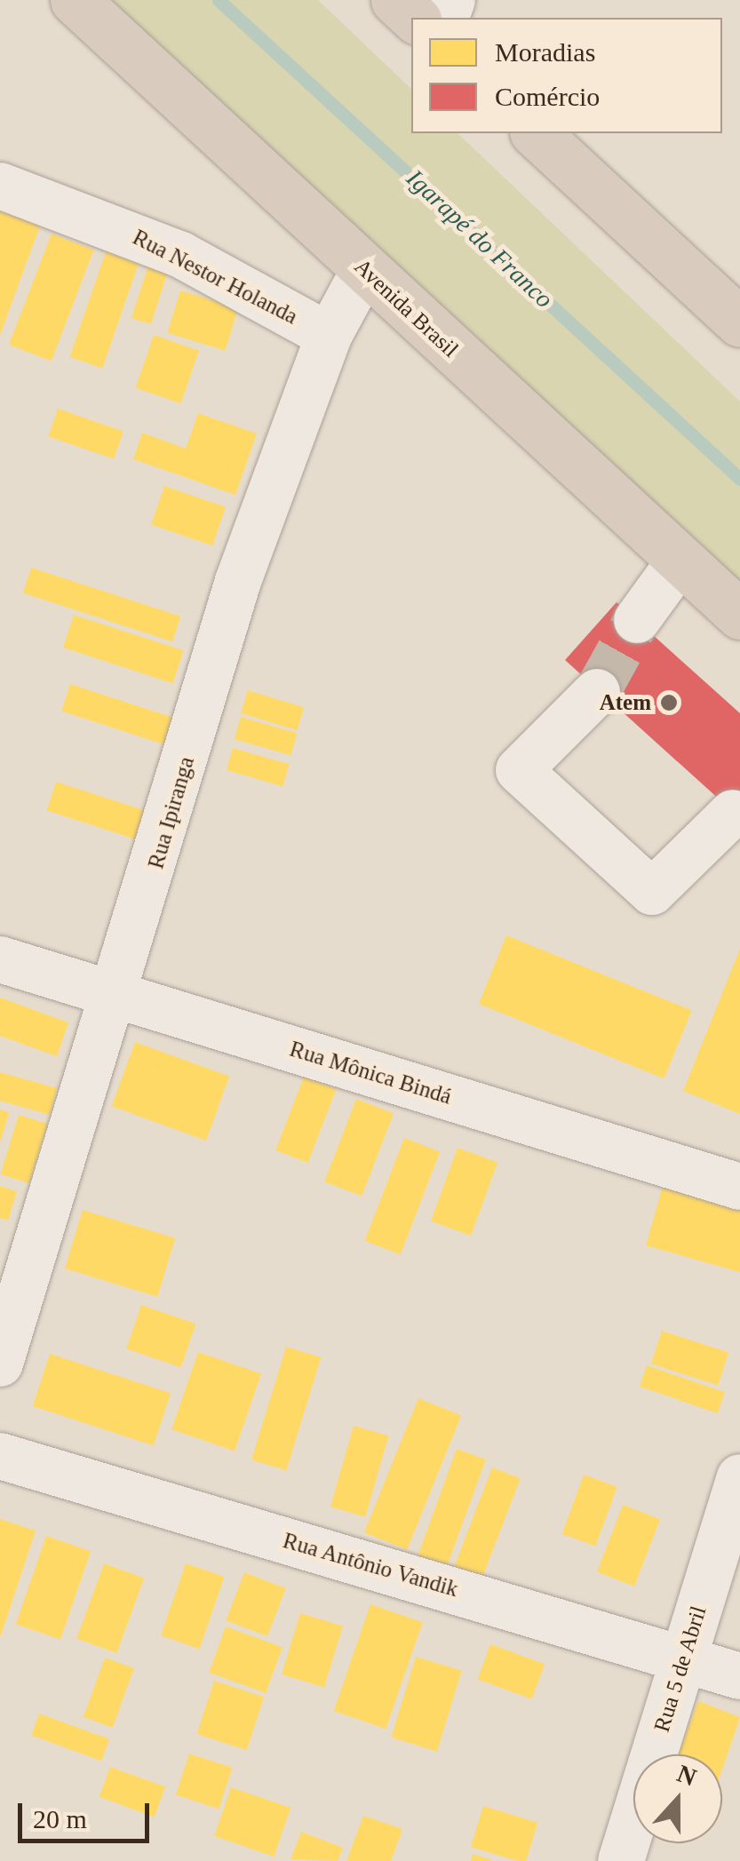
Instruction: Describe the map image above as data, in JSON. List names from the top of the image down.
{
  "streets": {
    "highway": ["Avenida Brasil"],
    "street": [
      "Rua Nestor Holanda",
      "Rua Ipiranga",
      "Rua Mônica Bindá",
      "Rua Antônio Vandik",
      "Rua 5 de Abril"
    ]
  },
  "crossings": [
    ["Rua Nestor Holanda", "Rua Ipiranga"],
    ["Avenida Brasil", "Rua Ipiranga"],
    ["Rua Ipiranga", "Rua Mônica Bindá"],
    ["Rua Antônio Vandik", "Rua 5 de Abril"]
  ],
  "water": ["Igarapé do Franco"],
  "places": ["Atem"],
  "legend": ["Moradias", "Comércio"],
  "scale_bar": "20 m",
  "north": "top"
}
